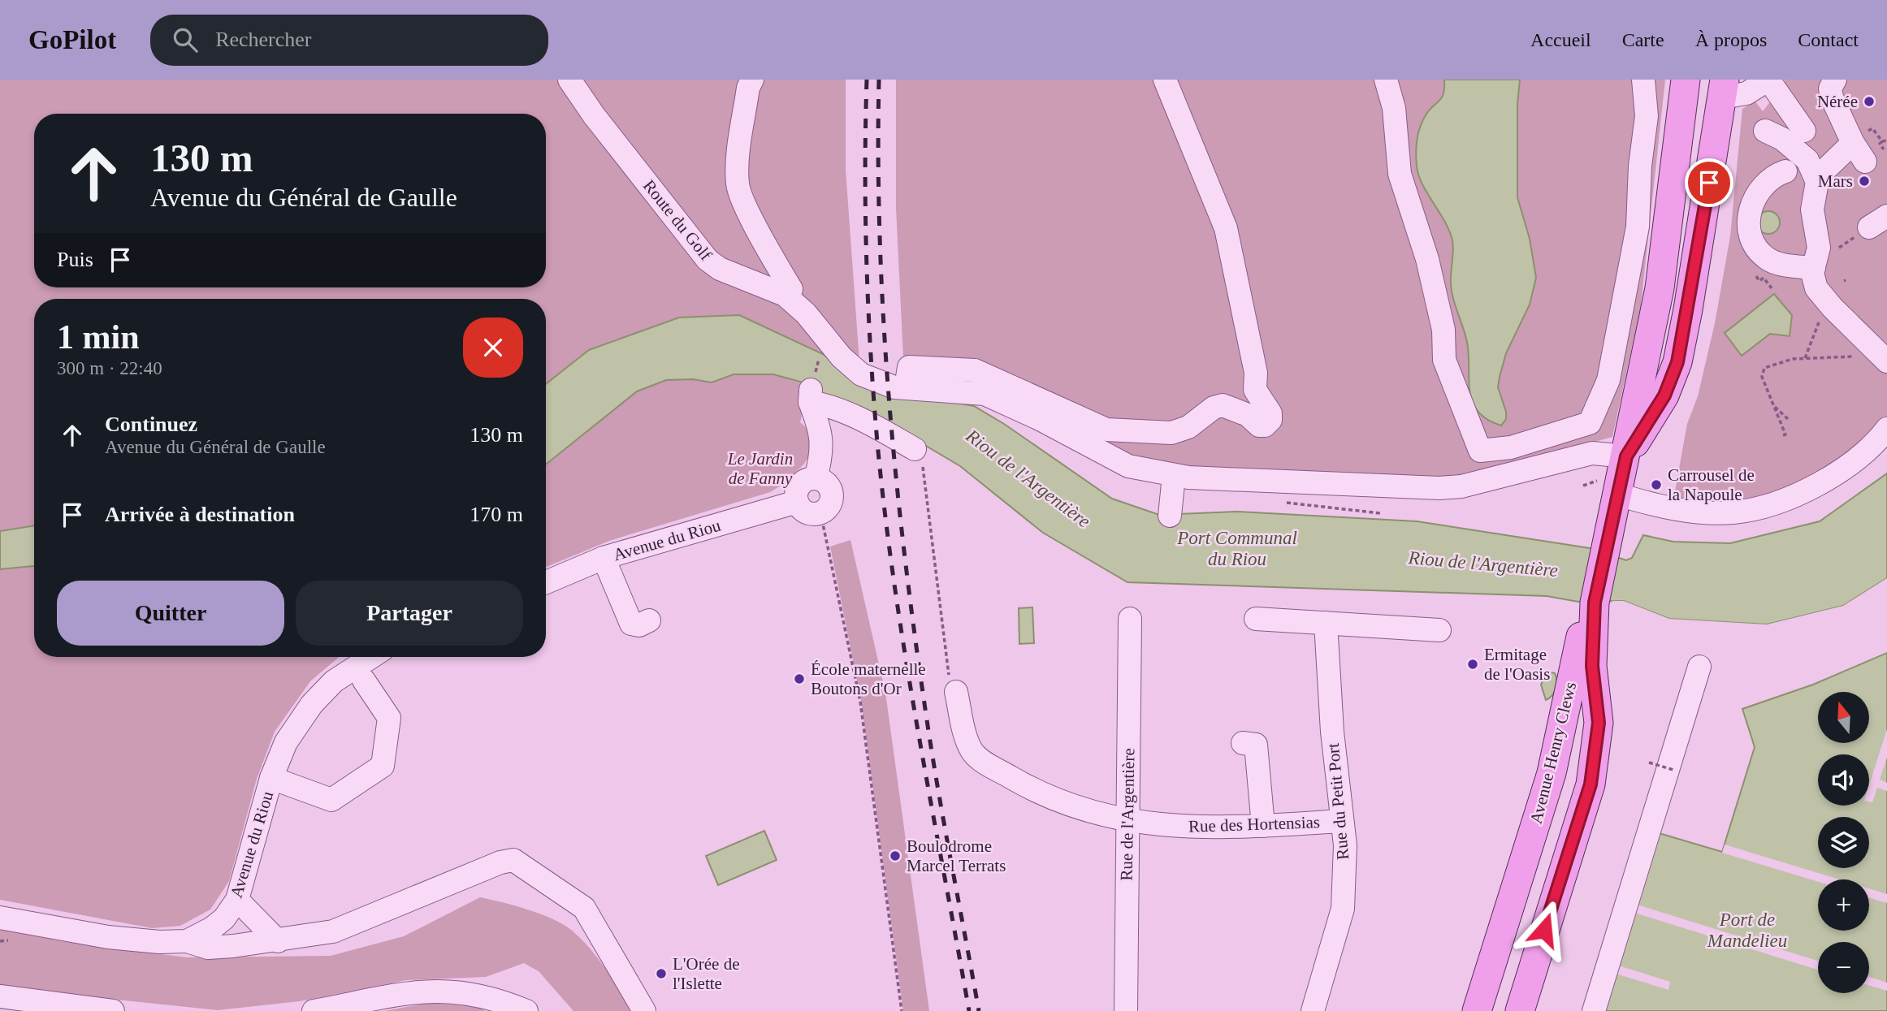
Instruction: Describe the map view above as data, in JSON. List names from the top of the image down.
{
  "streets": {
    "main road": ["Avenue Henry Clews"],
    "street": [
      "Route du Golf",
      "Avenue du Riou",
      "Rue du Petit Port",
      "Rue de l'Argentière",
      "Rue des Hortensias"
    ]
  },
  "crossings": [
    ["Rue du Petit Port", "Rue des Hortensias"],
    ["Rue de l'Argentière", "Rue des Hortensias"]
  ],
  "water": ["Riou de l'Argentière", "Port Communal du Riou", "Port de Mandelieu"],
  "parks": ["Le Jardin de Fanny"],
  "places": [
    "Nérée",
    "Mars",
    "Carrousel de la Napoule",
    "Ermitage de l'Oasis",
    "École maternelle Boutons d'Or",
    "Boulodrome Marcel Terrats",
    "L'Orée de l'Islette"
  ],
  "north": "top",
  "page": {
    "header": "GoPilot",
    "search": "Rechercher",
    "nav": [
      "Accueil",
      "Carte",
      "À propos",
      "Contact"
    ],
    "turn": ["130 m", "Avenue du Général de Gaulle"],
    "then": "Puis",
    "heading": ["1 min", "300 m · 22:40"],
    "list": [
      {
        "name": "Continuez",
        "note": "Avenue du Général de Gaulle",
        "value": "130 m"
      },
      {
        "name": "Arrivée à destination",
        "value": "170 m"
      }
    ],
    "buttons": ["Quitter", "Partager"],
    "map_buttons": ["+", "−"]
  }
}
